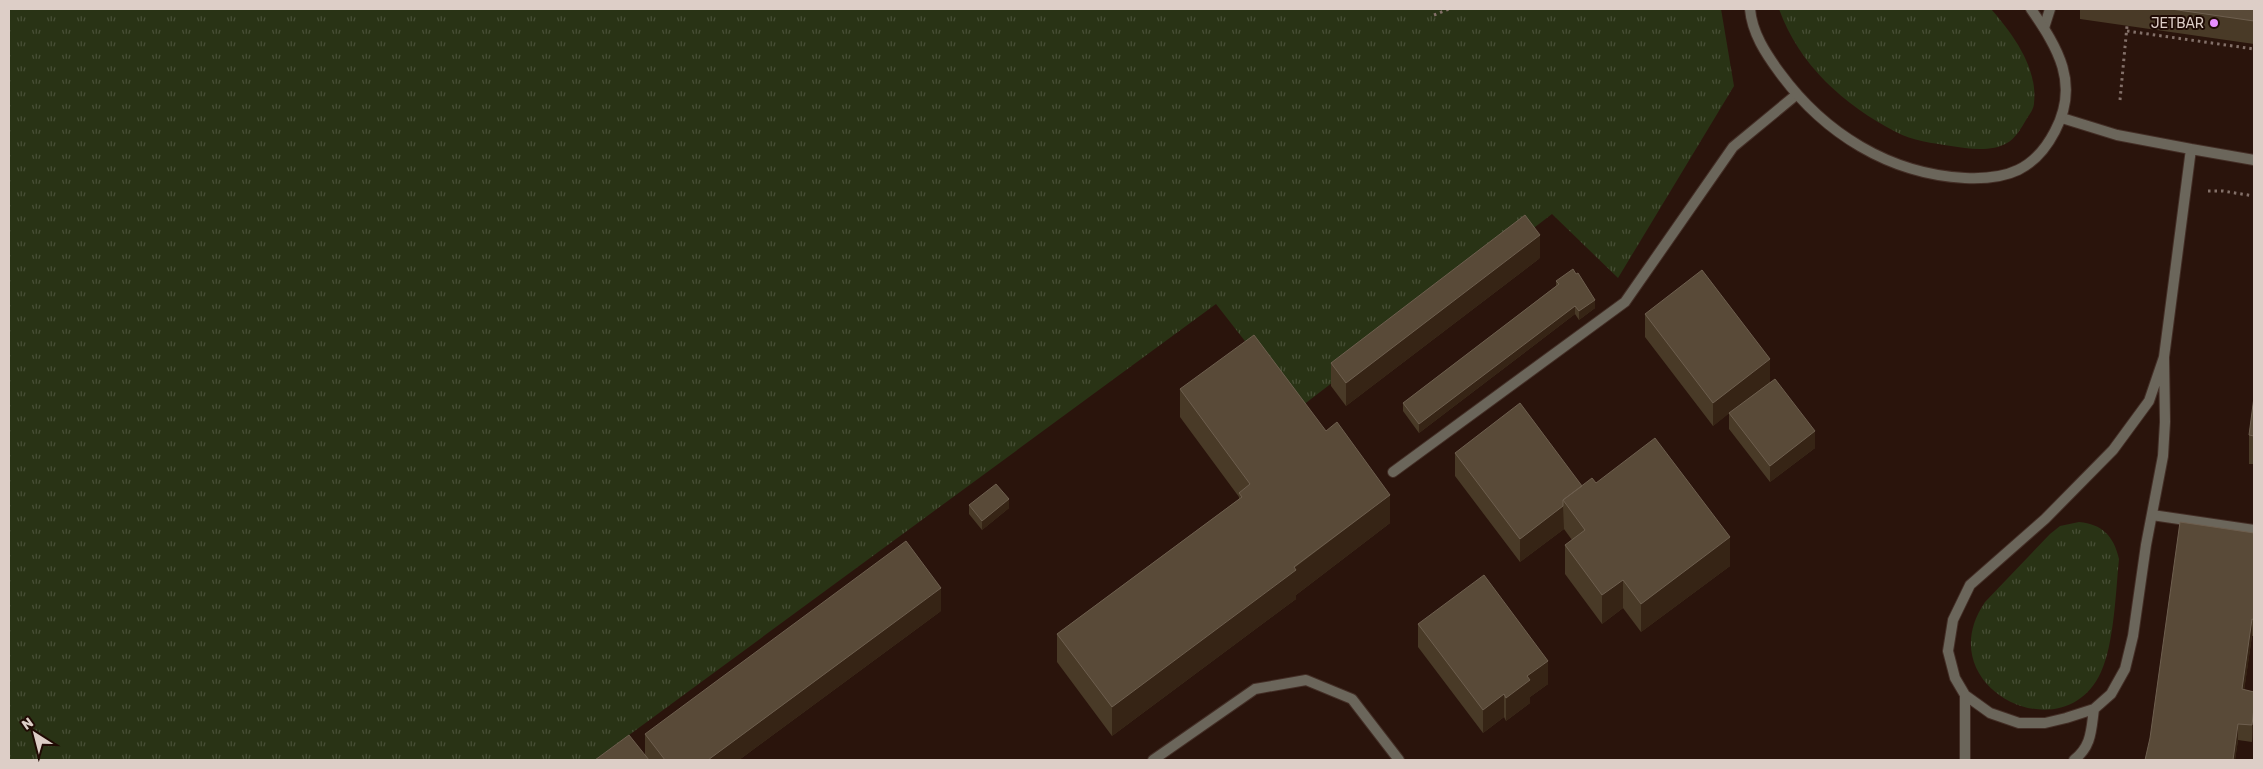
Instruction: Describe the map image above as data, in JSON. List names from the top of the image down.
{
  "places": ["JETBAR"],
  "north": "top left"
}
